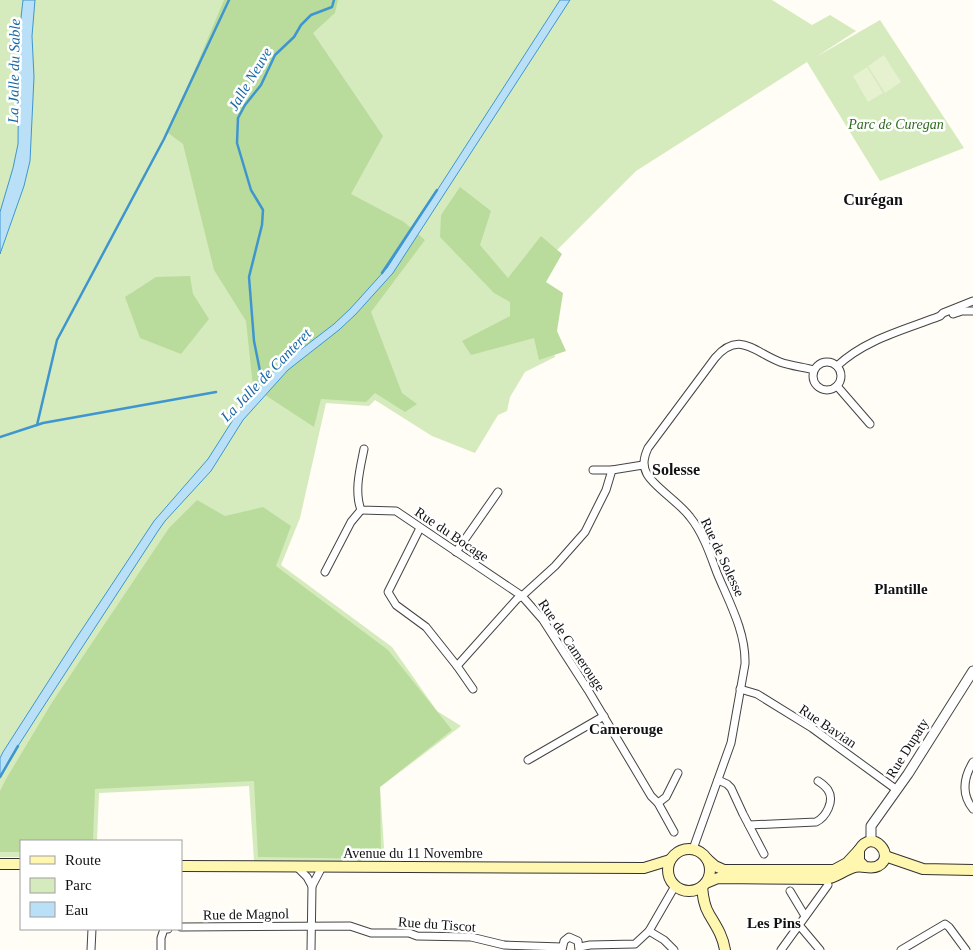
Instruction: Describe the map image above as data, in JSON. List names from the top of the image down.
{
  "streets": {
    "main road": ["Avenue du 11 Novembre"],
    "street": [
      "Rue du Bocage",
      "Rue de Solesse",
      "Rue de Camerouge",
      "Rue Bavian",
      "Rue Dupaty",
      "Rue de Magnol",
      "Rue du Tiscot"
    ]
  },
  "crossings": [
    ["Rue du Bocage", "Rue de Camerouge"],
    ["Rue de Solesse", "Rue Bavian"],
    ["Rue de Solesse", "Avenue du 11 Novembre"],
    ["Rue de Solesse", "Rue du Tiscot"],
    ["Rue Bavian", "Rue Dupaty"],
    ["Avenue du 11 Novembre", "Rue du Tiscot"],
    ["Rue de Magnol", "Rue du Tiscot"]
  ],
  "districts": [
    "Curégan",
    "Solesse",
    "Plantille",
    "Camerouge",
    "Les Pins"
  ],
  "water": ["La Jalle du Sable", "Jalle Neuve", "La Jalle de Canteret"],
  "parks": ["Parc de Curegan"],
  "legend": ["Route", "Parc", "Eau"]
}
